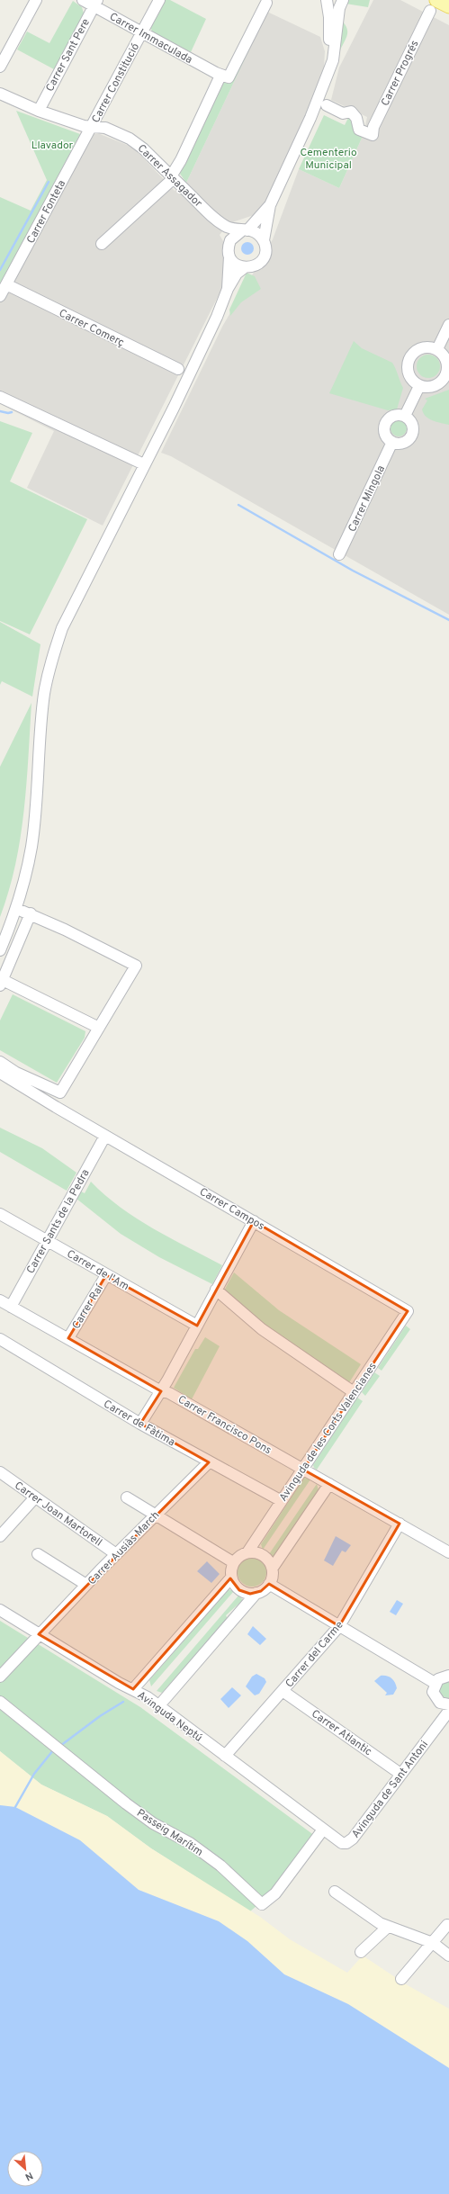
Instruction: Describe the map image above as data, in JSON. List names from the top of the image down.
{
  "streets": {
    "street": [
      "Carrer Immaculada",
      "Carrer Sant Pere",
      "Carrer Progrés",
      "Carrer Constitució",
      "Carrer Assagador",
      "Carrer Fonteta",
      "Carrer Comerç",
      "Carrer Mingola",
      "Carrer Campos",
      "Carrer Sants de la Pedra",
      "Carrer de l'Am",
      "Carrer Raí",
      "Carrer de Fàtima",
      "Carrer Francisco Pons",
      "Avinguda de les Corts Valencianes",
      "Carrer Joan Martorell",
      "Carrer Ausiàs March",
      "Carrer del Carme",
      "Avinguda Neptú",
      "Carrer Atlantic",
      "Avinguda de Sant Antoni",
      "Passeig Marítim"
    ]
  },
  "crossings": [
    ["Carrer Immaculada", "Carrer Sant Pere"],
    ["Carrer Immaculada", "Carrer Constitució"],
    ["Carrer Sant Pere", "Carrer Assagador"],
    ["Carrer Constitució", "Carrer Assagador"],
    ["Carrer Constitució", "Carrer Fonteta"],
    ["Carrer Assagador", "Carrer Fonteta"],
    ["Carrer Fonteta", "Carrer Comerç"],
    ["Carrer Campos", "Carrer Sants de la Pedra"],
    ["Carrer Campos", "Avinguda de les Corts Valencianes"],
    ["Carrer Sants de la Pedra", "Carrer de l'Am"],
    ["Carrer Sants de la Pedra", "Carrer Francisco Pons"],
    ["Carrer de l'Am", "Carrer Raí"],
    ["Carrer Raí", "Carrer Francisco Pons"],
    ["Carrer de Fàtima", "Avinguda de les Corts Valencianes"],
    ["Carrer de Fàtima", "Carrer Ausiàs March"],
    ["Carrer Francisco Pons", "Avinguda de les Corts Valencianes"],
    ["Carrer Francisco Pons", "Carrer del Carme"],
    ["Carrer Joan Martorell", "Carrer Ausiàs March"],
    ["Carrer Ausiàs March", "Avinguda Neptú"],
    ["Carrer del Carme", "Avinguda Neptú"],
    ["Carrer del Carme", "Carrer Atlantic"],
    ["Avinguda Neptú", "Avinguda de Sant Antoni"],
    ["Avinguda Neptú", "Passeig Marítim"],
    ["Carrer Atlantic", "Avinguda de Sant Antoni"],
    ["Avinguda de Sant Antoni", "Passeig Marítim"]
  ],
  "parks": ["Llavador", "Cementerio Municipal"],
  "north": "bottom right"
}
